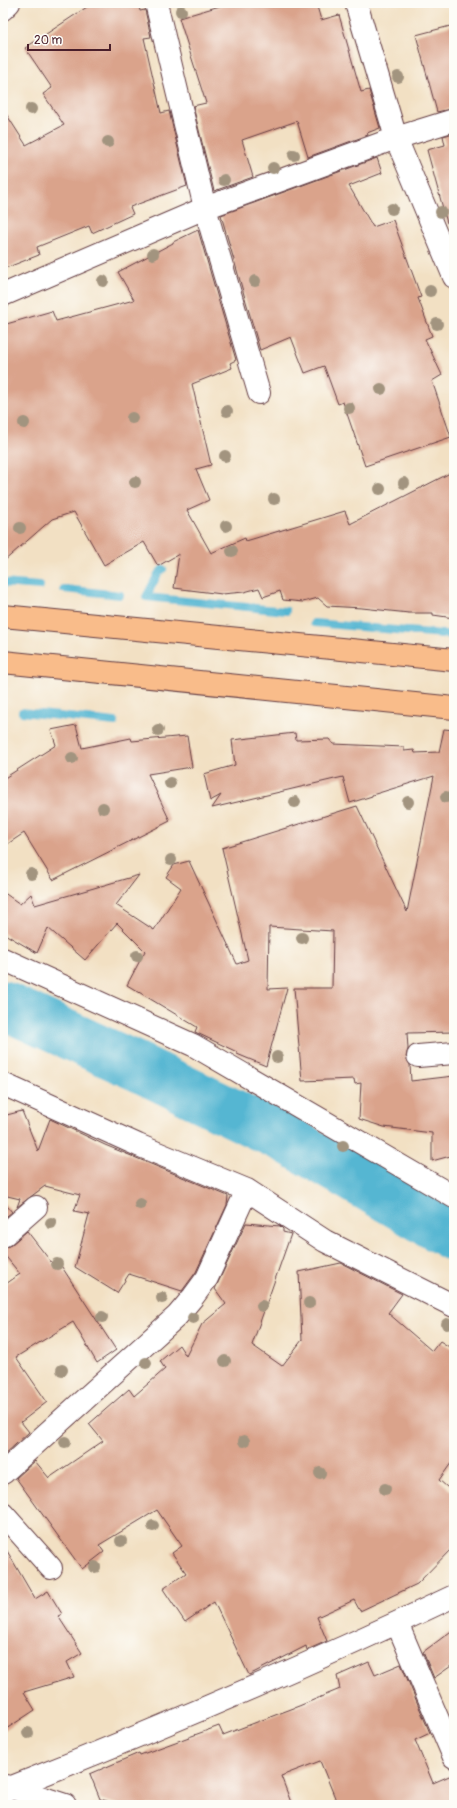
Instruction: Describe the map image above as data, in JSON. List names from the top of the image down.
{
  "scale_bar": "20 m"
}
